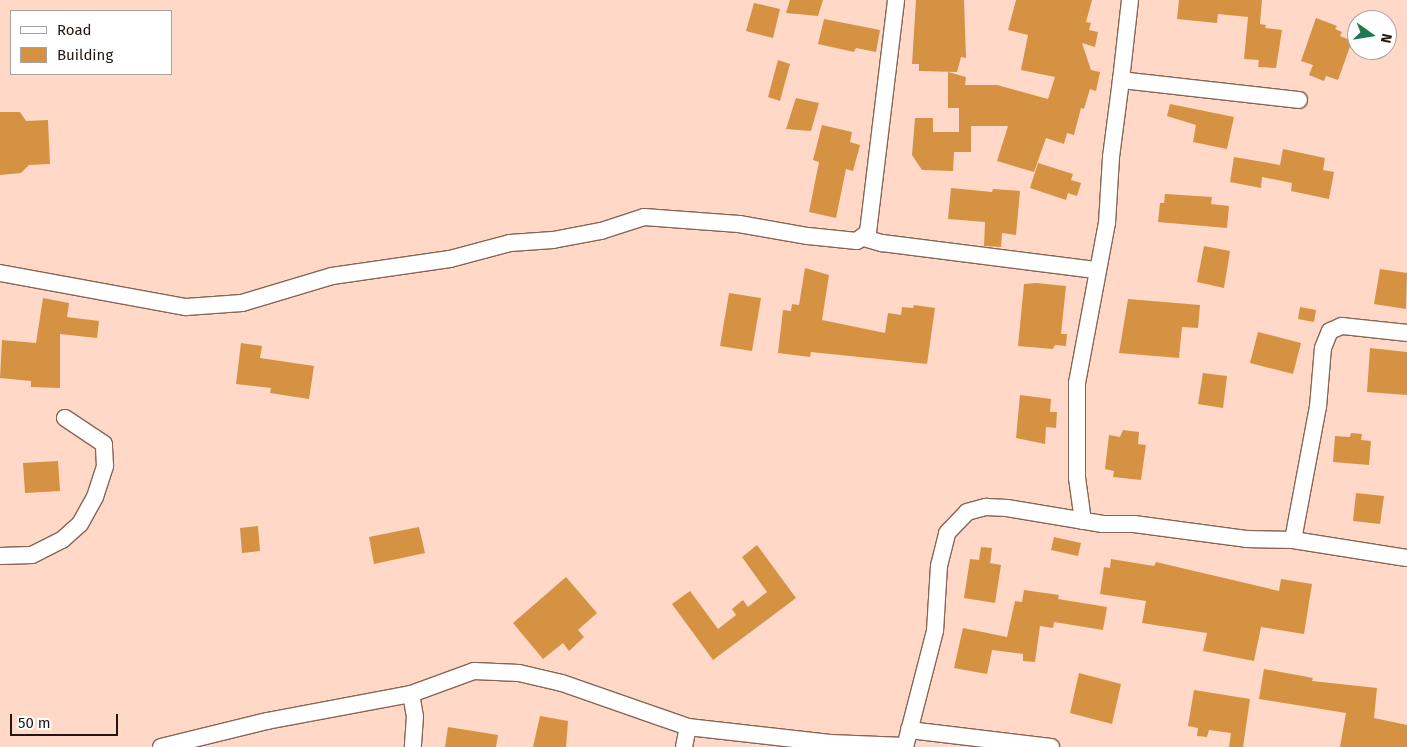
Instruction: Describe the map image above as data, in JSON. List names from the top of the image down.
{
  "legend": ["Road", "Building"],
  "scale_bar": "50 m",
  "north": "right"
}
